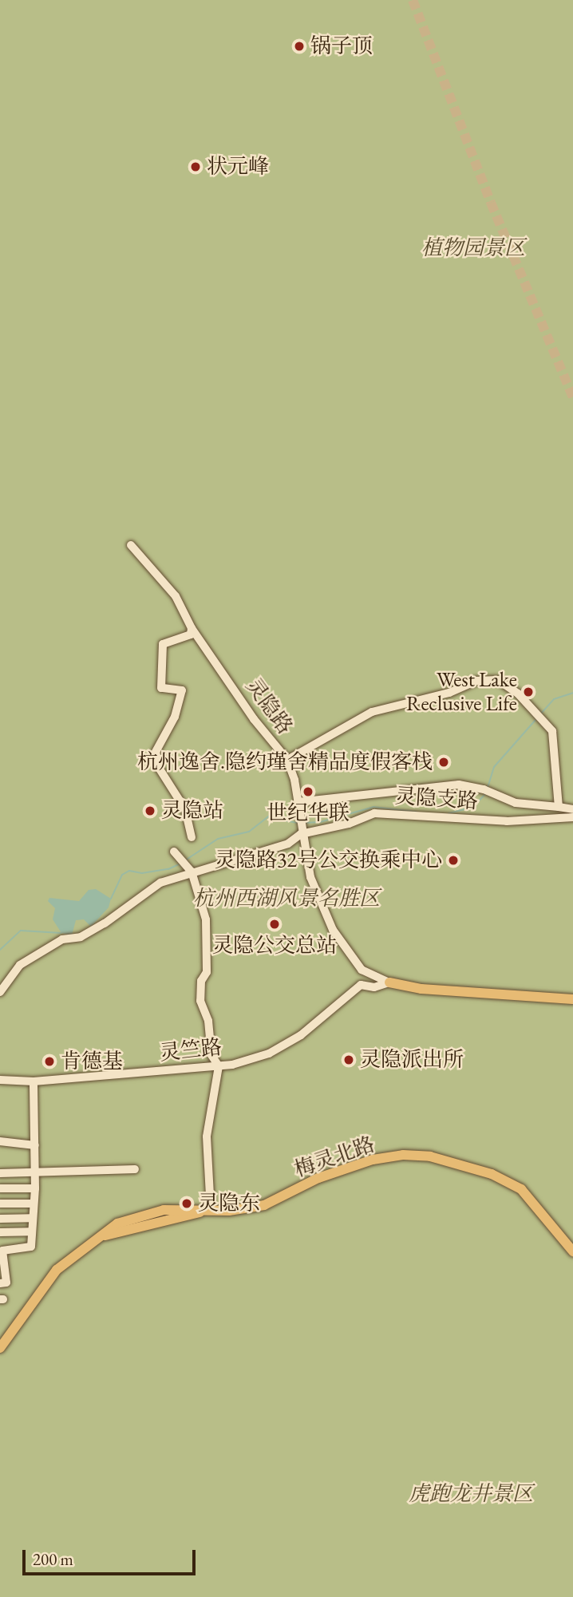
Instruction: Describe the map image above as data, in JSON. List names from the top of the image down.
{
  "streets": {
    "main road": ["梅灵北路"],
    "street": ["灵隐路", "灵隐支路", "灵竺路"]
  },
  "crossings": [
    ["灵隐路", "灵隐支路"]
  ],
  "parks": ["植物园景区", "杭州西湖风景名胜区", "虎跑龙井景区"],
  "places": [
    "锅子顶",
    "状元峰",
    "West Lake Reclusive Life",
    "杭州逸舍.隐约瑾舍精品度假客栈",
    "世纪华联",
    "灵隐站",
    "灵隐路32号公交换乘中心",
    "灵隐公交总站",
    "灵隐派出所",
    "肯德基",
    "灵隐东"
  ],
  "scale_bar": "200 m"
}
